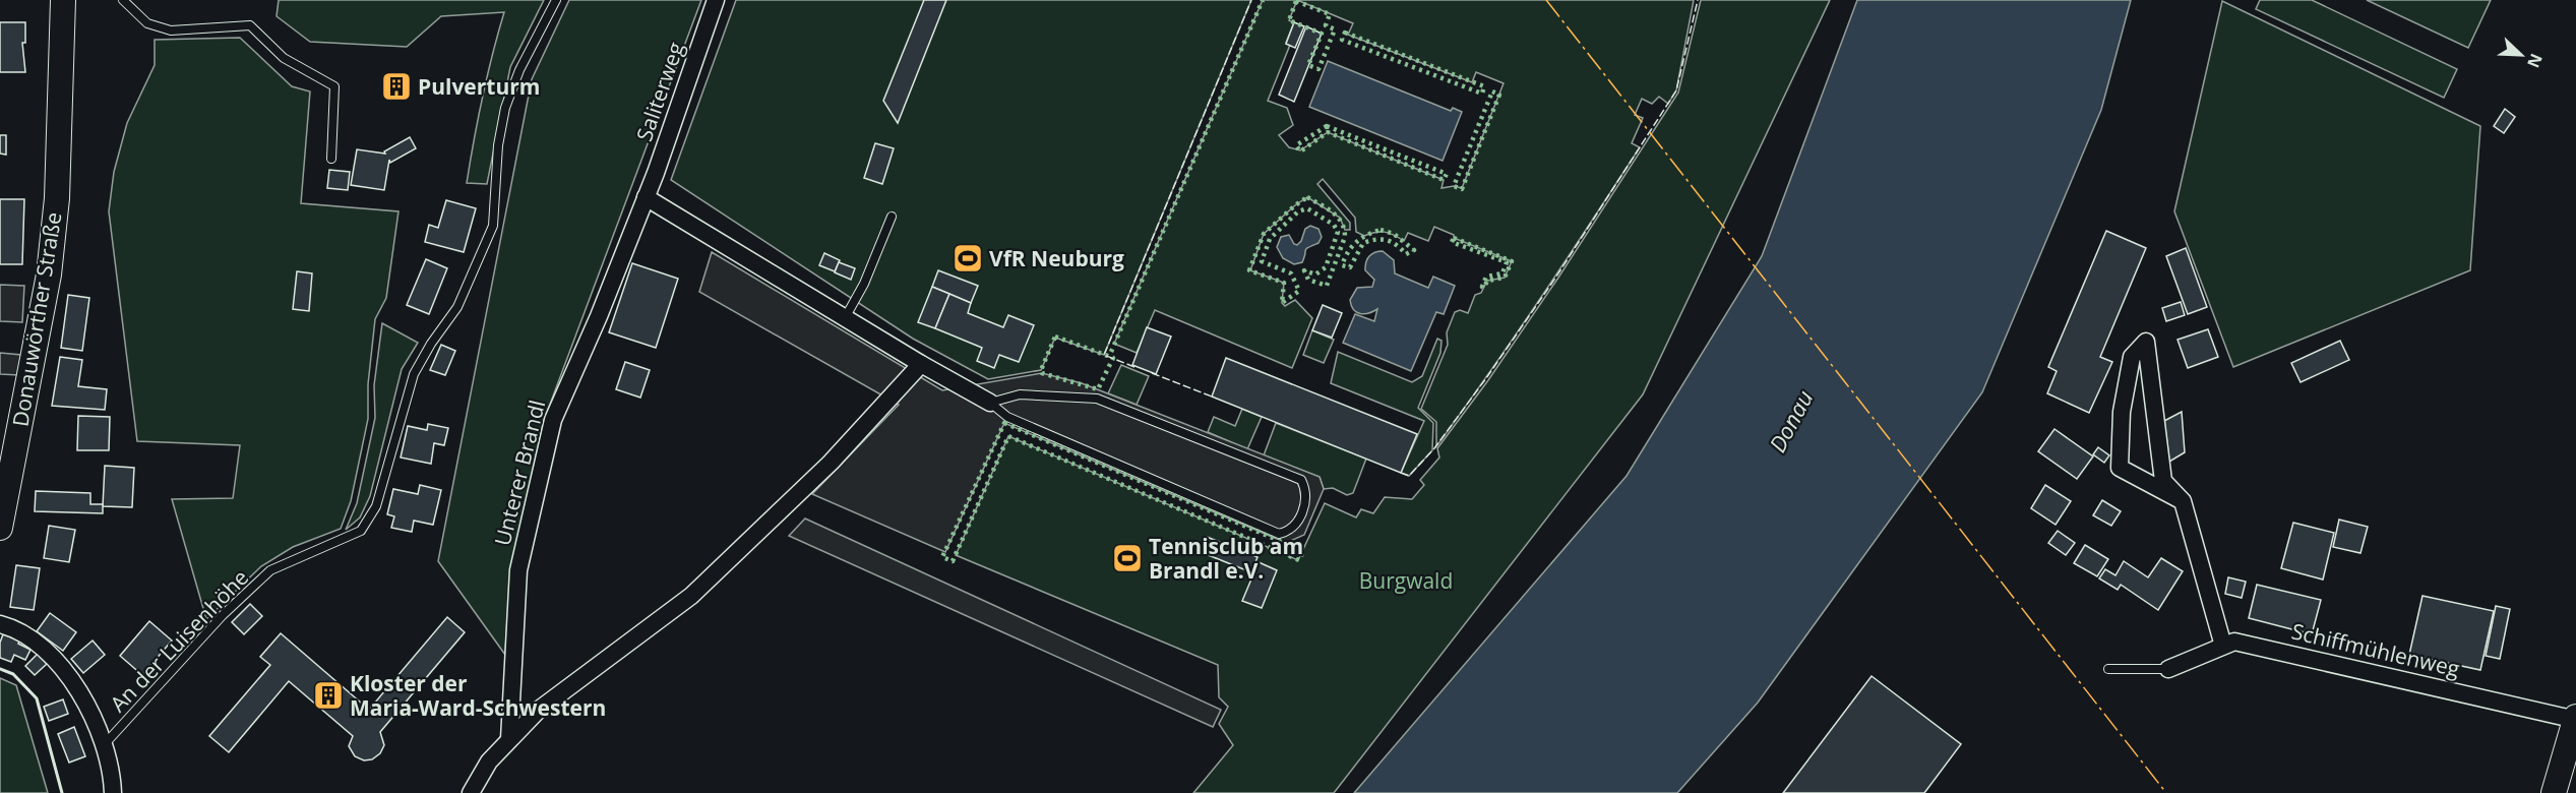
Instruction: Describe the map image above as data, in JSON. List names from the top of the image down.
{
  "streets": {
    "main road": ["Donauwörther Straße"],
    "street": ["Saliterweg", "Unterer Brandl", "Schiffmühlenweg"],
    "lane": ["An der Luisenhöhe"]
  },
  "crossings": [
    ["Saliterweg", "Unterer Brandl"]
  ],
  "water": ["Donau"],
  "parks": ["Burgwald"],
  "places": {
    "building": ["Pulverturm", "Kloster der Maria-Ward-Schwestern"],
    "sports": ["VfR Neuburg", "Tennisclub am Brandl e.V."]
  },
  "north": "bottom right"
}
